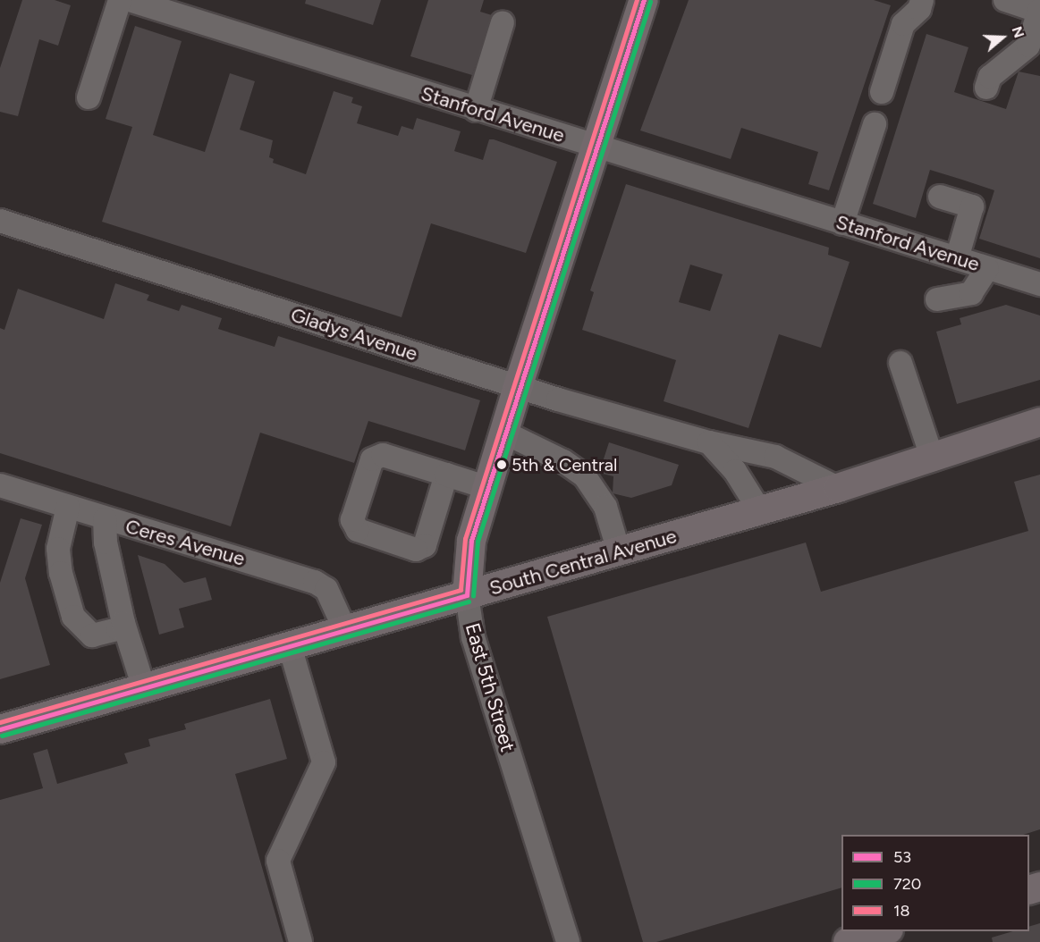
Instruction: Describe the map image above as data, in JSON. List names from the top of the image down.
{
  "streets": {
    "main road": ["South Central Avenue", "East 5th Street"],
    "street": ["Stanford Avenue", "Gladys Avenue", "Ceres Avenue"]
  },
  "crossings": [
    ["Stanford Avenue", "East 5th Street"],
    ["Gladys Avenue", "South Central Avenue"],
    ["Gladys Avenue", "East 5th Street"],
    ["Ceres Avenue", "South Central Avenue"],
    ["South Central Avenue", "East 5th Street"]
  ],
  "places": ["5th & Central"],
  "lines": ["transit line 53", "transit line 18", "transit line 720"],
  "legend": ["53", "720", "18"],
  "north": "right"
}
